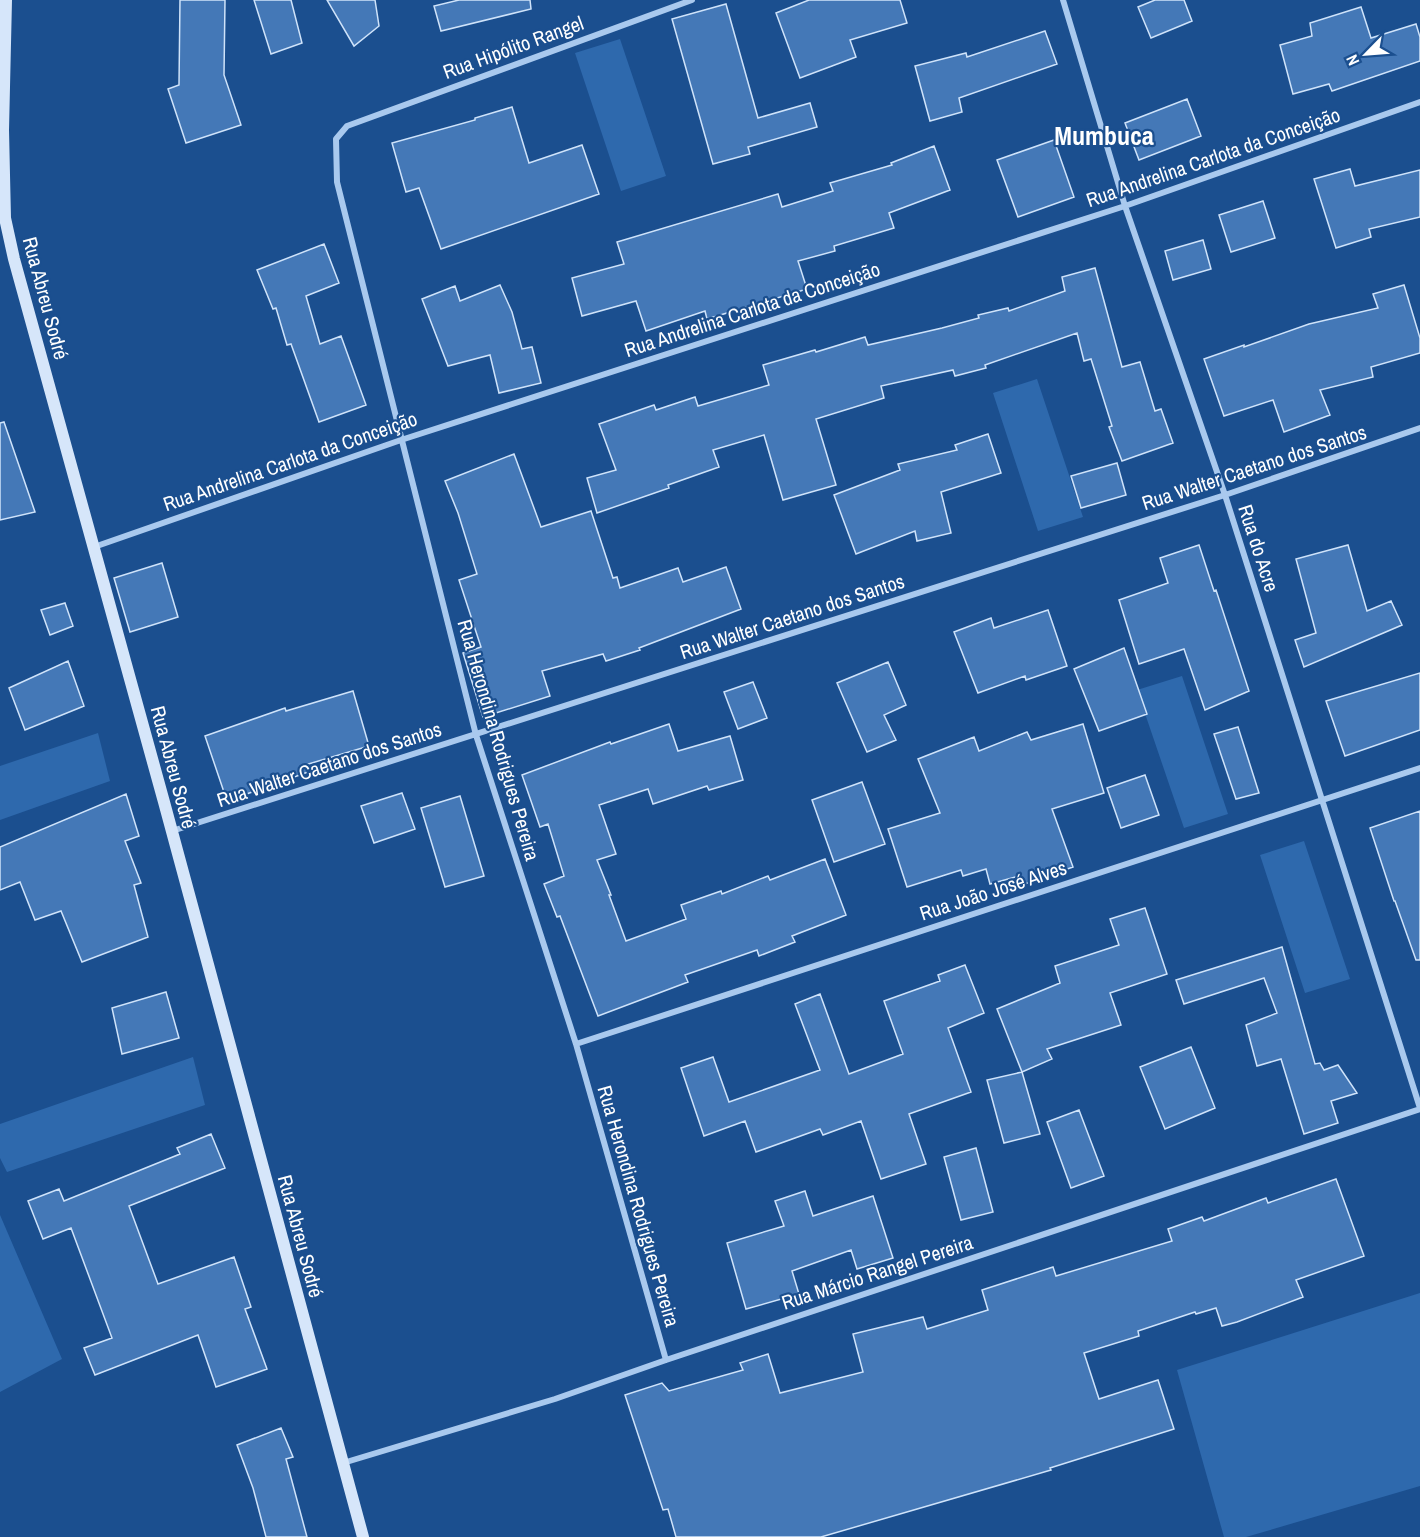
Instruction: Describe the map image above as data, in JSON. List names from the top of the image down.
{
  "streets": {
    "main road": ["Rua Abreu Sodré"],
    "street": [
      "Rua Hipólito Rangel",
      "Rua Andrelina Carlota da Conceição",
      "Rua Walter Caetano dos Santos",
      "Rua do Acre",
      "Rua Herondina Rodrigues Pereira",
      "Rua João José Alves",
      "Rua Márcio Rangel Pereira"
    ]
  },
  "crossings": [
    ["Rua Hipólito Rangel", "Rua Herondina Rodrigues Pereira"],
    ["Rua Andrelina Carlota da Conceição", "Rua Abreu Sodré"],
    ["Rua Andrelina Carlota da Conceição", "Rua do Acre"],
    ["Rua Andrelina Carlota da Conceição", "Rua Herondina Rodrigues Pereira"],
    ["Rua Abreu Sodré", "Rua Walter Caetano dos Santos"],
    ["Rua Abreu Sodré", "Rua Márcio Rangel Pereira"],
    ["Rua Walter Caetano dos Santos", "Rua do Acre"],
    ["Rua Walter Caetano dos Santos", "Rua Herondina Rodrigues Pereira"],
    ["Rua do Acre", "Rua João José Alves"],
    ["Rua do Acre", "Rua Márcio Rangel Pereira"],
    ["Rua Herondina Rodrigues Pereira", "Rua João José Alves"],
    ["Rua Herondina Rodrigues Pereira", "Rua Márcio Rangel Pereira"]
  ],
  "districts": ["Mumbuca"],
  "north": "bottom left"
}
